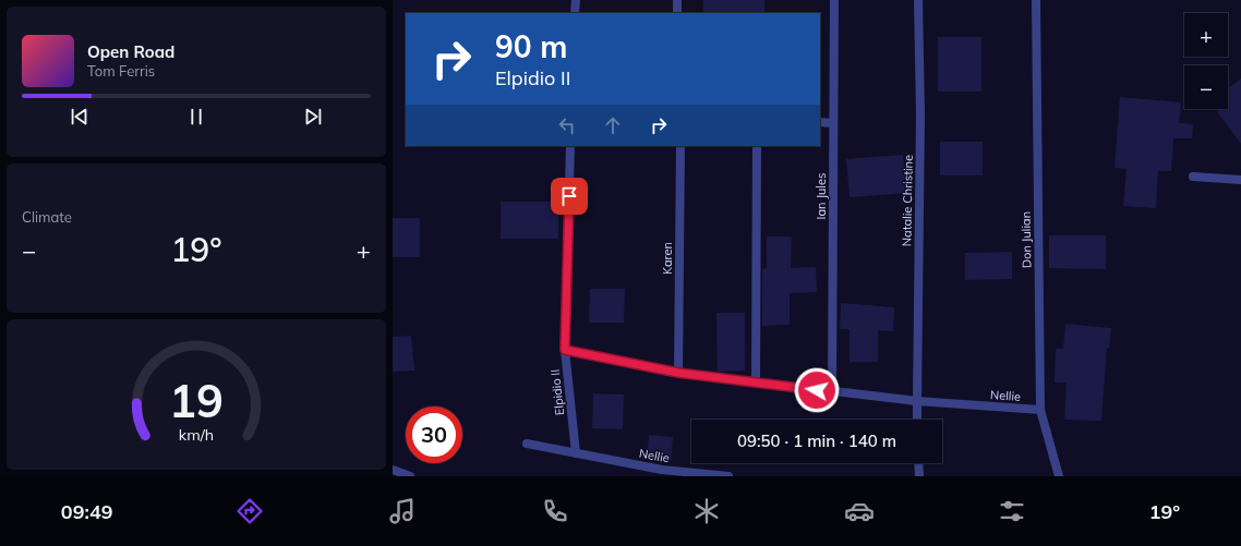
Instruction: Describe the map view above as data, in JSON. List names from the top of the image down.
{
  "streets": {
    "street": [
      "Ian Jules",
      "Natalie Christine",
      "Don Julian",
      "Karen",
      "Elpidio II",
      "Nellie"
    ]
  },
  "crossings": [
    ["Ian Jules", "Nellie"],
    ["Natalie Christine", "Nellie"],
    ["Don Julian", "Nellie"],
    ["Karen", "Nellie"],
    ["Elpidio II", "Nellie"]
  ],
  "page": {
    "map_buttons": ["+", "−"],
    "turn": ["90 m", "Elpidio II"],
    "song": ["Open Road", "Tom Ferris"],
    "tile": "Climate",
    "heat": ["−", "19°", "+"],
    "limit": "30",
    "trip": "09:50 · 1 min · 140 m",
    "tabs": ["09:49", "19°"],
    "gauge": ["19", "km/h"]
  }
}
